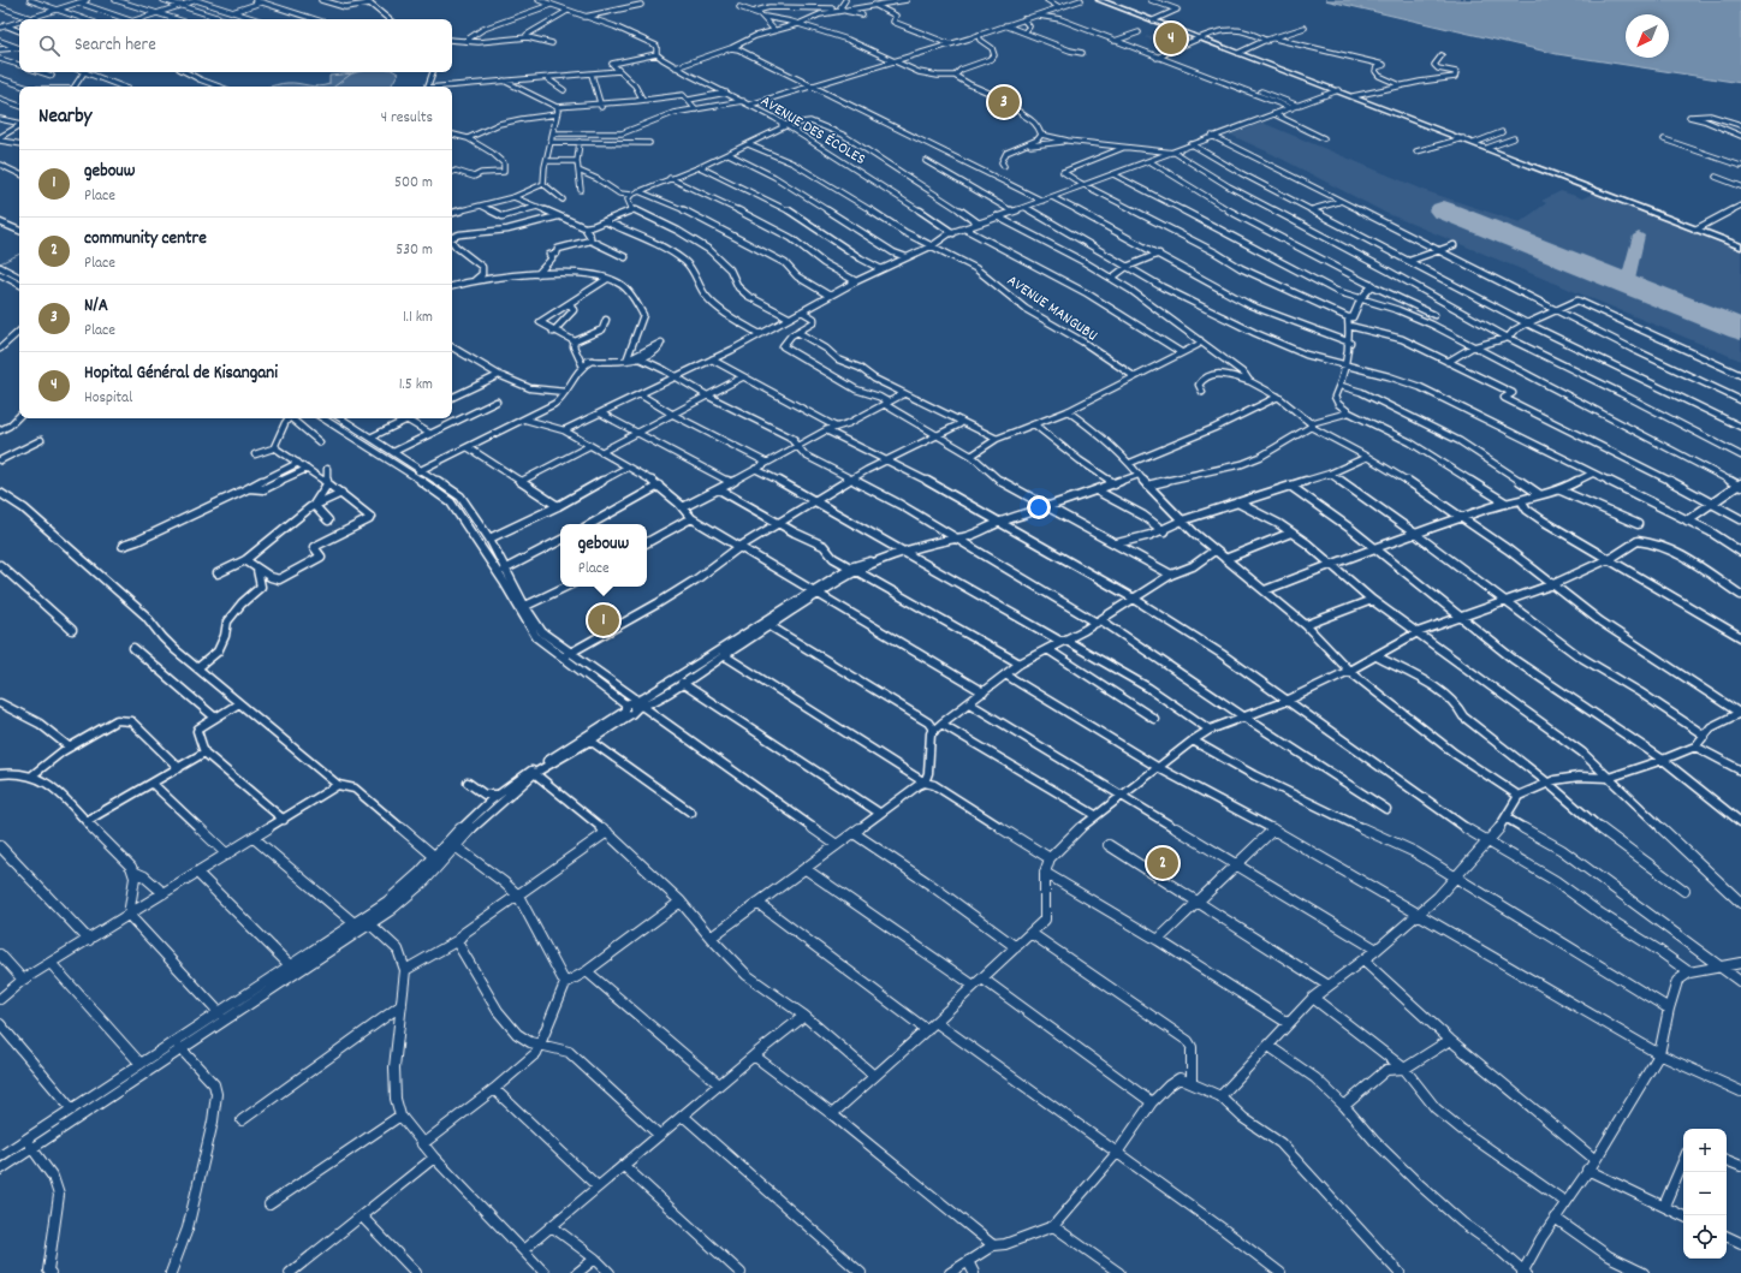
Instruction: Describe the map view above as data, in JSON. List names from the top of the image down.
{
  "streets": {
    "street": ["AVENUE DES ÉCOLES", "AVENUE MANGUBU"]
  },
  "north": "bottom left",
  "page": {
    "search": "Search here",
    "pins": [
      "4",
      "3",
      "1",
      "2"
    ],
    "heading": ["Nearby", "4 results"],
    "list": [
      {
        "mark": "1",
        "name": "gebouw",
        "note": "Place",
        "value": "500 m"
      },
      {
        "mark": "2",
        "name": "community centre",
        "note": "Place",
        "value": "530 m"
      },
      {
        "mark": "3",
        "name": "N/A",
        "note": "Place",
        "value": "1.1 km"
      },
      {
        "mark": "4",
        "name": "Hopital Général de Kisangani",
        "note": "Hospital",
        "value": "1.5 km"
      }
    ],
    "popup": ["gebouw", "Place"],
    "map_buttons": ["+", "−"]
  }
}
